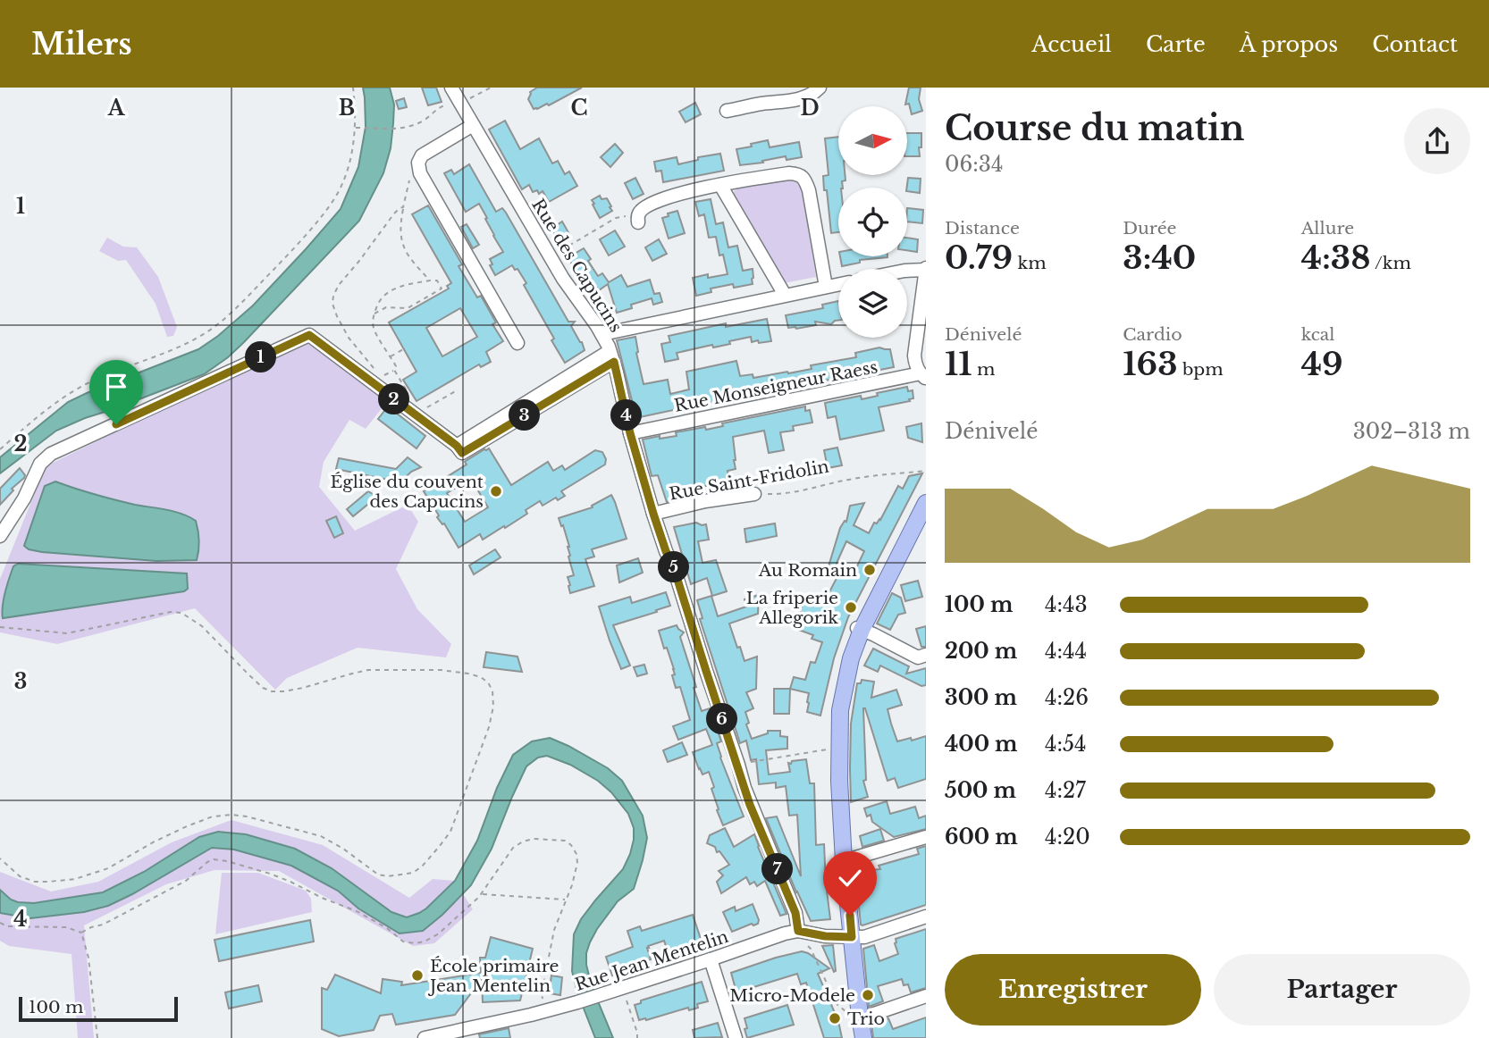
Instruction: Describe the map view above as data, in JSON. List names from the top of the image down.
{
  "streets": {
    "street": [
      "Rue des Capucins",
      "Rue Monseigneur Raess",
      "Rue Saint-Fridolin",
      "Rue Jean Mentelin"
    ]
  },
  "crossings": [
    ["Rue des Capucins", "Rue Monseigneur Raess"],
    ["Rue des Capucins", "Rue Saint-Fridolin"],
    ["Rue des Capucins", "Rue Jean Mentelin"]
  ],
  "places": [
    "Église du couvent des Capucins",
    "Au Romain",
    "La friperie Allegorik",
    "École primaire Jean Mentelin",
    "Micro-Modele",
    "Trio"
  ],
  "scale_bar": "100 m",
  "north": "right",
  "page": {
    "header": "Milers",
    "nav": [
      "Accueil",
      "Carte",
      "À propos",
      "Contact"
    ],
    "heading": ["Course du matin", "06:34"],
    "stats": [
      ["Distance", "0.79 km"],
      ["Durée", "3:40"],
      ["Allure", "4:38 /km"],
      ["Dénivelé", "11 m"],
      ["Cardio", "163 bpm"],
      ["kcal", "49"]
    ],
    "pins": [
      "1",
      "2",
      "3",
      "4",
      "5",
      "6",
      "7"
    ],
    "chart": ["Dénivelé", "302–313 m"],
    "list": [
      {
        "name": "100 m",
        "note": "4:43"
      },
      {
        "name": "200 m",
        "note": "4:44"
      },
      {
        "name": "300 m",
        "note": "4:26"
      },
      {
        "name": "400 m",
        "note": "4:54"
      },
      {
        "name": "500 m",
        "note": "4:27"
      },
      {
        "name": "600 m",
        "note": "4:20"
      }
    ],
    "buttons": ["Enregistrer", "Partager"],
    "scale": "100 m"
  },
  "grid": {
    "columns": [
      "A",
      "B",
      "C",
      "D"
    ],
    "rows": [
      "1",
      "2",
      "3",
      "4"
    ]
  }
}
